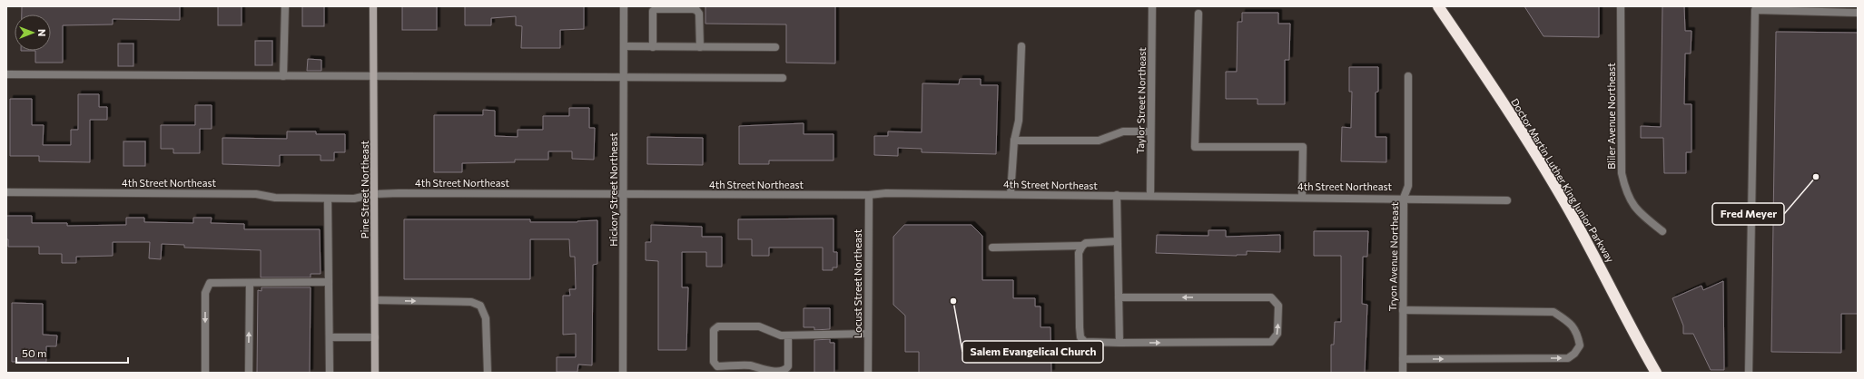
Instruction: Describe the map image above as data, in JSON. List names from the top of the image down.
{
  "streets": {
    "highway": ["Doctor Martin Luther King Junior Parkway"],
    "main road": ["Pine Street Northeast"],
    "street": [
      "Taylor Street Northeast",
      "Bliler Avenue Northeast",
      "4th Street Northeast",
      "Hickory Street Northeast",
      "Tryon Avenue Northeast",
      "Locust Street Northeast"
    ]
  },
  "crossings": [
    ["Taylor Street Northeast", "4th Street Northeast"],
    ["4th Street Northeast", "Pine Street Northeast"],
    ["4th Street Northeast", "Hickory Street Northeast"],
    ["4th Street Northeast", "Tryon Avenue Northeast"],
    ["4th Street Northeast", "Locust Street Northeast"]
  ],
  "places": ["Fred Meyer", "Salem Evangelical Church"],
  "scale_bar": "50 m",
  "north": "right"
}
